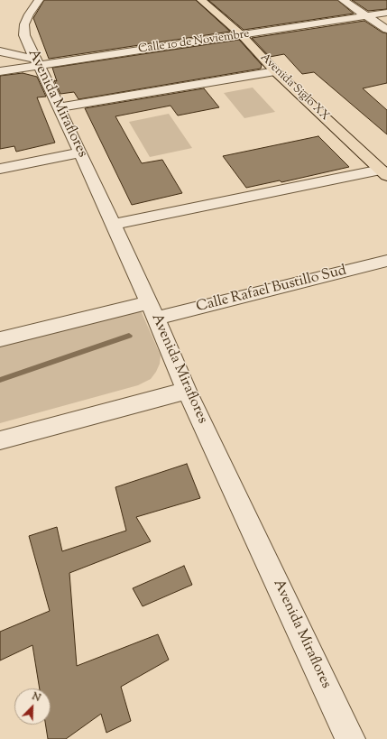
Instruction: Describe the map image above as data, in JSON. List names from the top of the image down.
{
  "streets": {
    "highway": ["Avenida Siglo XX"],
    "street": ["Calle 10 de Noviembre", "Avenida Miraflores", "Calle Rafael Bustillo Sud"]
  },
  "crossings": [
    ["Calle 10 de Noviembre", "Avenida Siglo XX"],
    ["Calle 10 de Noviembre", "Avenida Miraflores"],
    ["Avenida Miraflores", "Calle Rafael Bustillo Sud"]
  ],
  "north": "top right"
}
